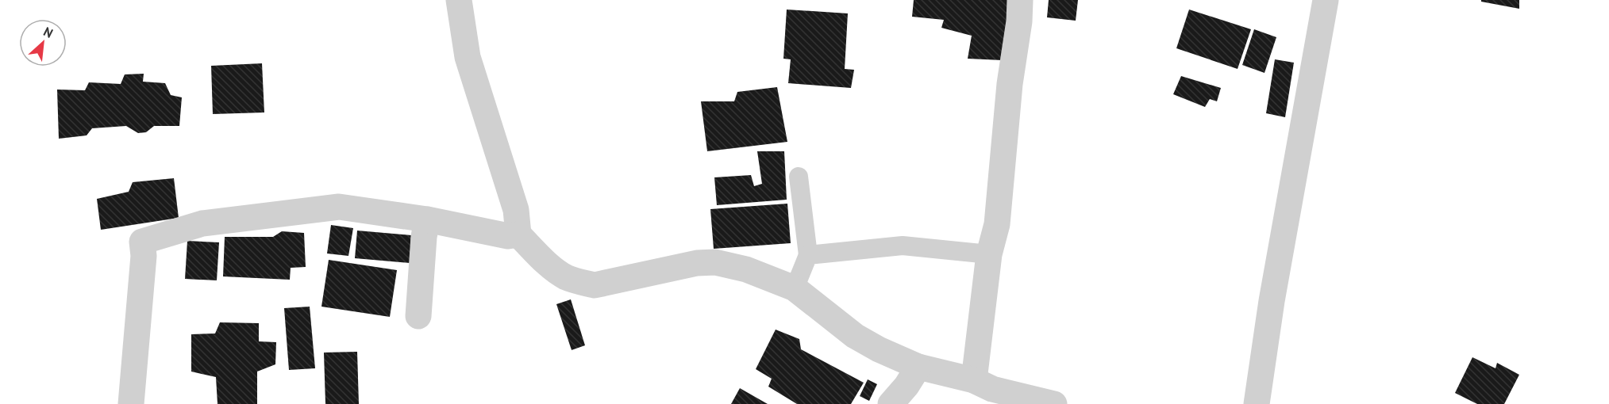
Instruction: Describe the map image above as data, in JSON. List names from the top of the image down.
{
  "north": "top right"
}
